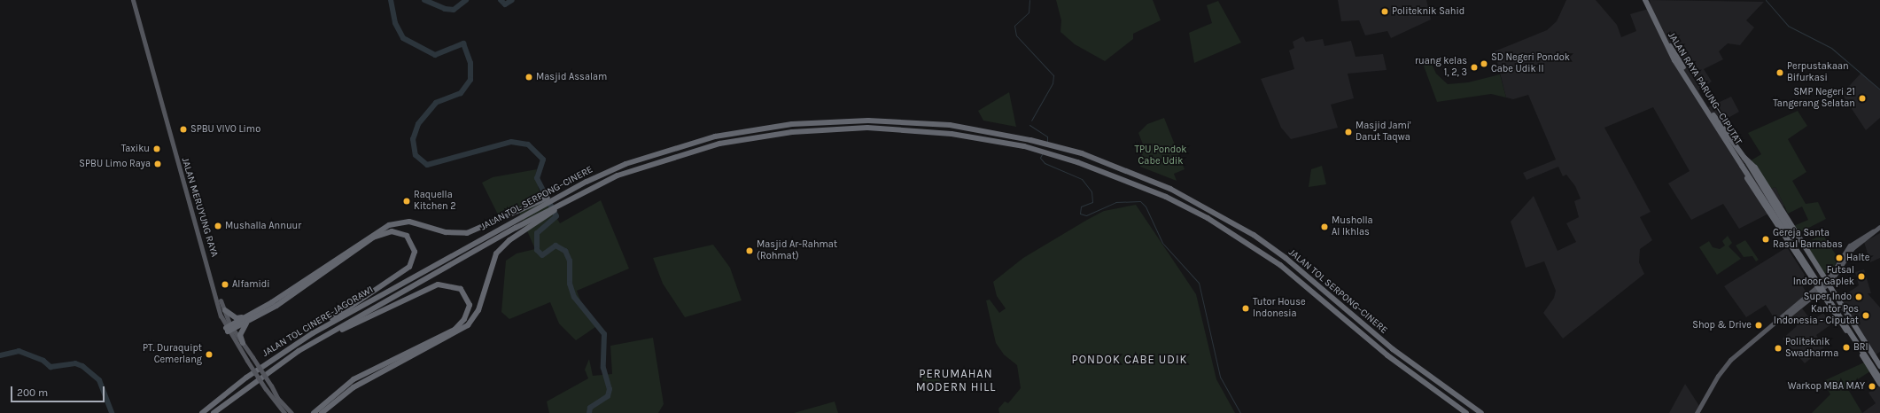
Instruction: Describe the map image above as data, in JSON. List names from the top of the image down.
{
  "streets": {
    "highway": ["JALAN RAYA PARUNG—CIPUTAT", "JALAN TOL SERPONG–CINERE", "JALAN TOL CINERE-JAGORAWI"],
    "main road": ["JALAN MERUYUNG RAYA"]
  },
  "crossings": [
    ["JALAN TOL SERPONG–CINERE", "JALAN TOL CINERE-JAGORAWI"]
  ],
  "districts": ["PONDOK CABE UDIK", "PERUMAHAN MODERN HILL"],
  "parks": ["TPU Pondok Cabe Udik"],
  "places": [
    "Politeknik Sahid",
    "SD Negeri Pondok Cabe Udik II",
    "ruang kelas 1, 2, 3",
    "Perpustakaan Bifurkasi",
    "Masjid Assalam",
    "SMP Negeri 21 Tangerang Selatan",
    "SPBU VIVO Limo",
    "Masjid Jami' Darut Taqwa",
    "Taxiku",
    "SPBU Limo Raya",
    "Raquella Kitchen 2",
    "Mushalla Annuur",
    "Musholla Al Ikhlas",
    "Gereja Santa Rasul Barnabas",
    "Masjid Ar-Rahmat (Rohmat)",
    "Halte",
    "Futsal Indoor Gaplek",
    "Alfamidi",
    "Super Indo",
    "Tutor House Indonesia",
    "Kantor Pos Indonesia - Ciputat",
    "Shop & Drive",
    "BRI",
    "Politeknik Swadharma",
    "PT. Duraquipt Cemerlang",
    "Warkop MBA MAY"
  ],
  "scale_bar": "200 m"
}
